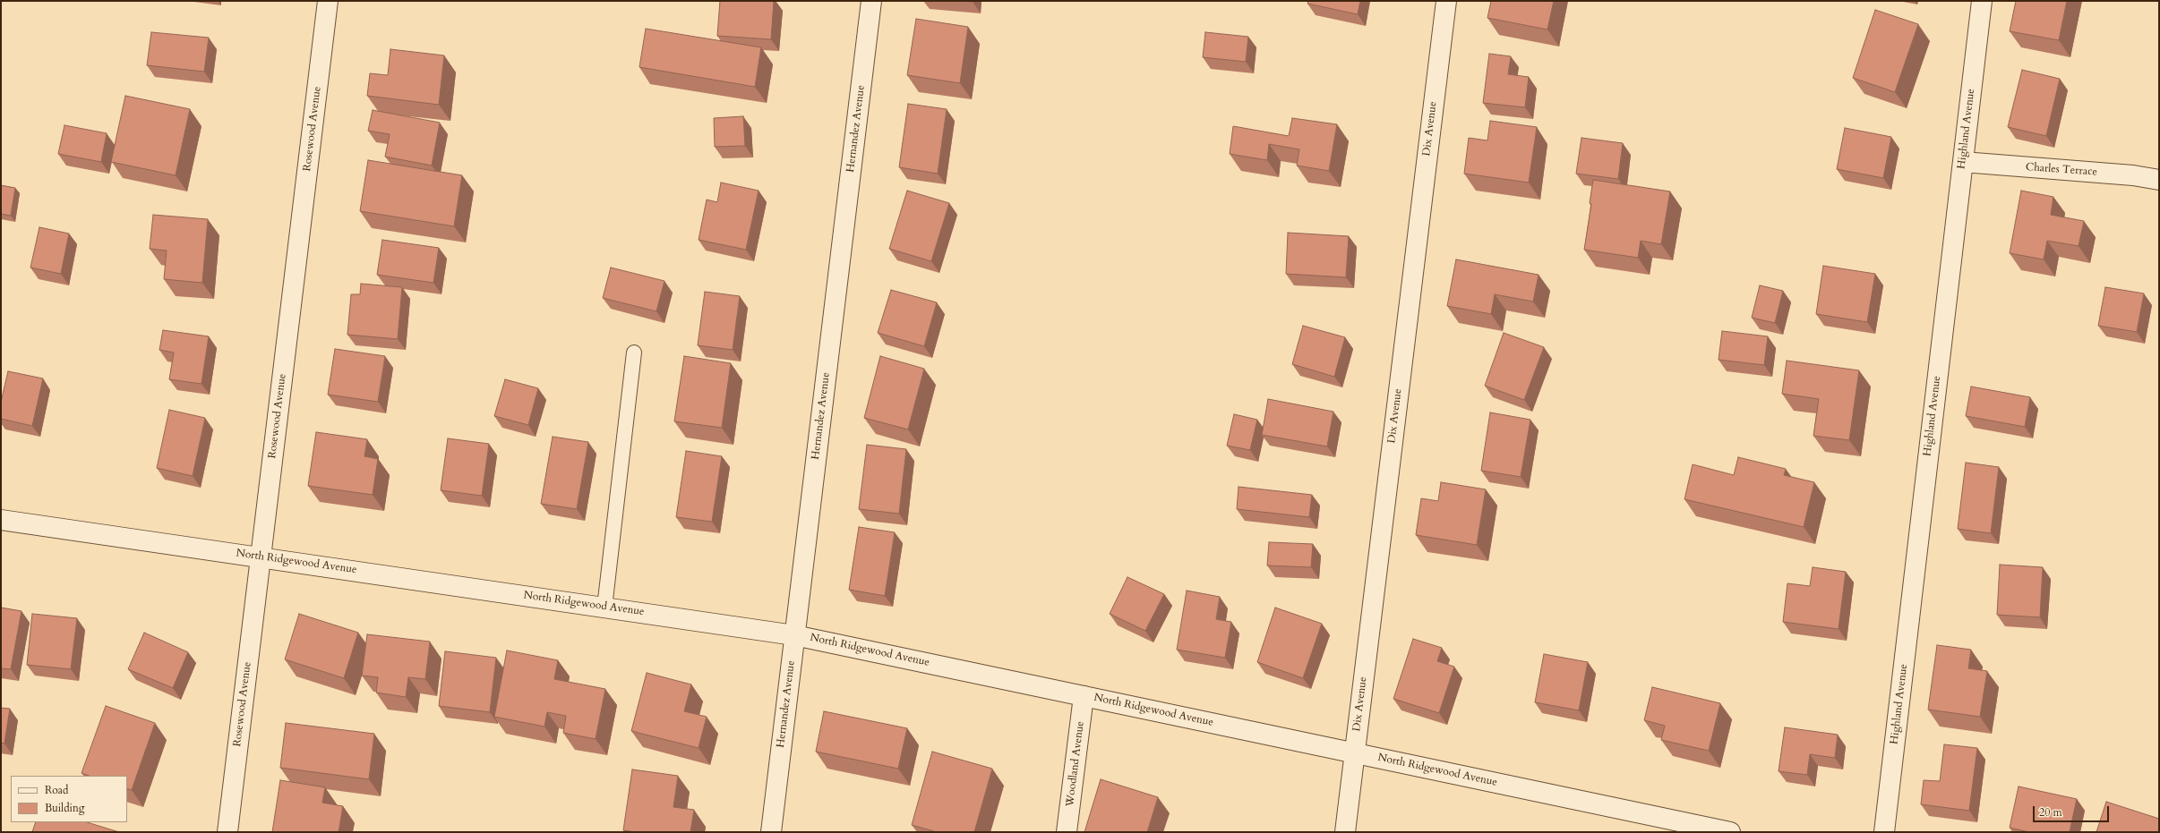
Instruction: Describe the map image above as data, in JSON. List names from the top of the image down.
{
  "streets": {
    "street": [
      "Rosewood Avenue",
      "Hernandez Avenue",
      "Dix Avenue",
      "Highland Avenue",
      "Charles Terrace",
      "North Ridgewood Avenue",
      "Woodland Avenue"
    ]
  },
  "crossings": [
    ["Rosewood Avenue", "North Ridgewood Avenue"],
    ["Hernandez Avenue", "North Ridgewood Avenue"],
    ["Dix Avenue", "North Ridgewood Avenue"],
    ["Highland Avenue", "Charles Terrace"],
    ["North Ridgewood Avenue", "Woodland Avenue"]
  ],
  "legend": ["Road", "Building"],
  "scale_bar": "20 m"
}
